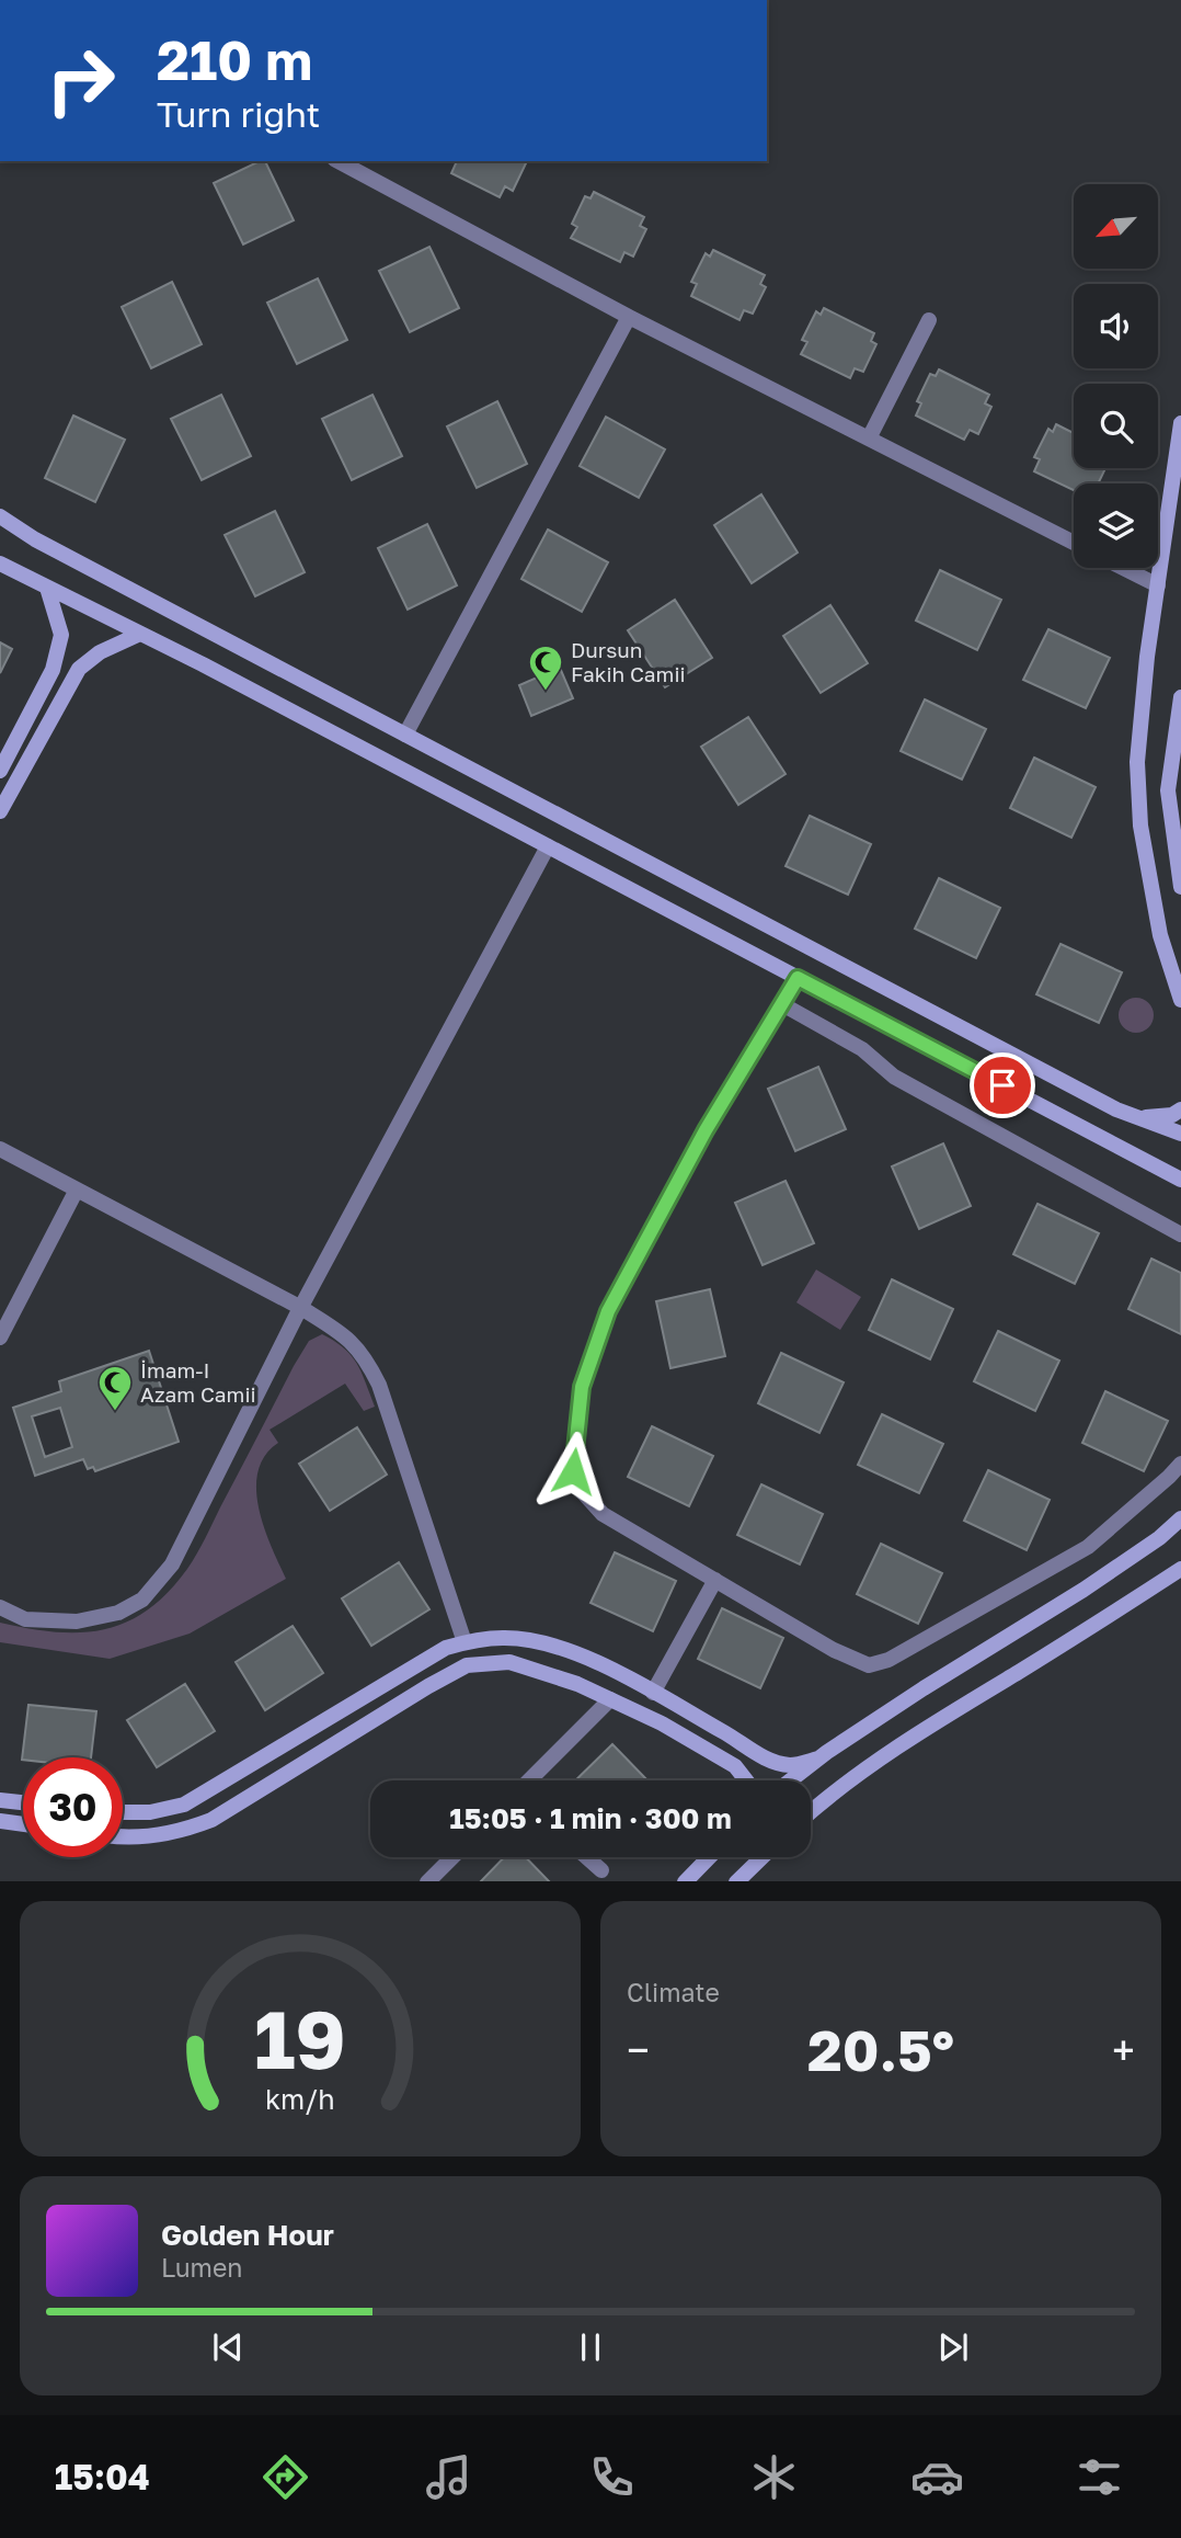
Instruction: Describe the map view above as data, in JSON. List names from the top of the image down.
{
  "places": {
    "mosque": ["Dursun Fakih Camii", "İmam-I Azam Camii"]
  },
  "north": "bottom left",
  "page": {
    "turn": ["210 m", "Turn right"],
    "limit": "30",
    "trip": "15:05 · 1 min · 300 m",
    "tile": "Climate",
    "heat": ["−", "20.5°", "+"],
    "song": ["Golden Hour", "Lumen"],
    "tabs": "15:04",
    "gauge": ["19", "km/h"]
  }
}
